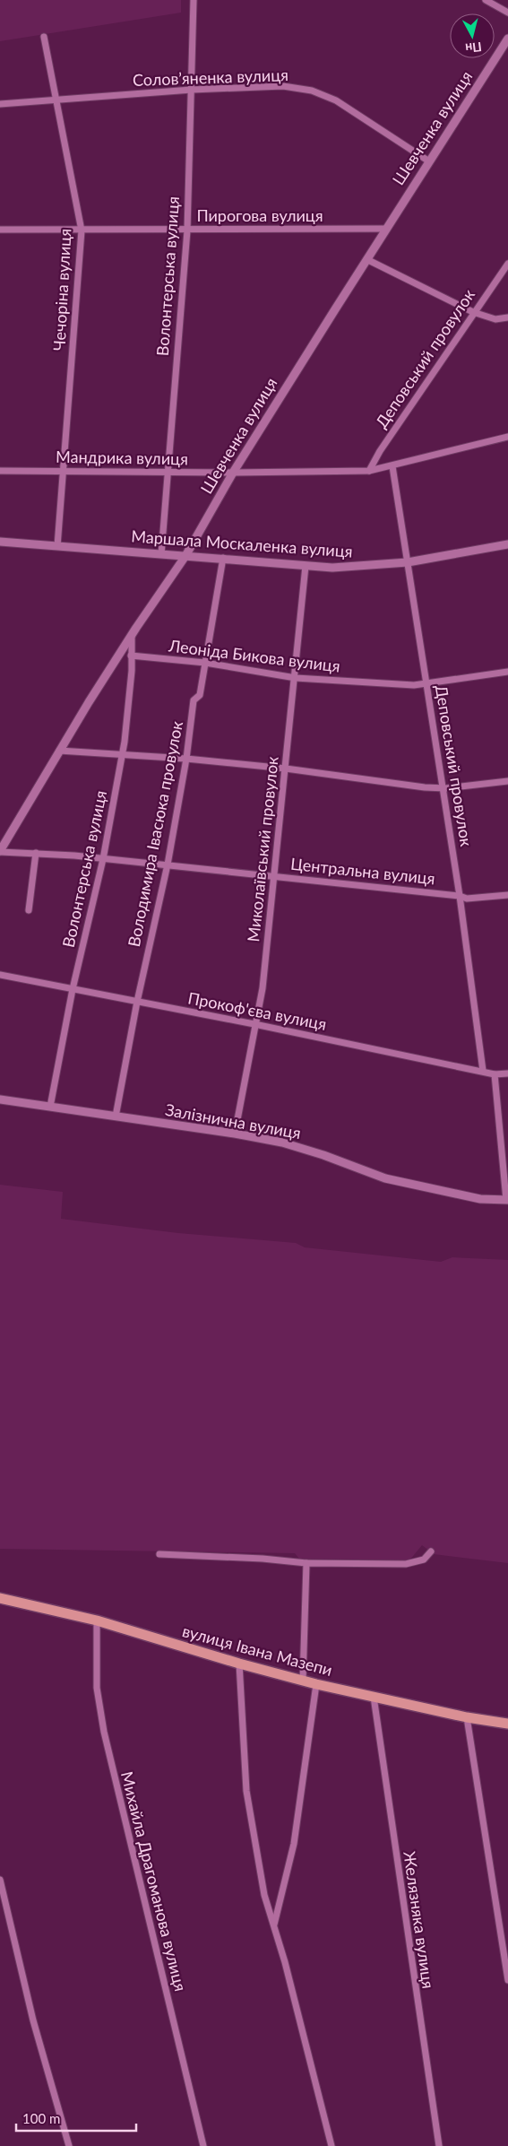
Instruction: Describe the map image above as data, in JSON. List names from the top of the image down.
{
  "streets": {
    "main road": ["вулиця Івана Мазепи"],
    "street": [
      "Солов’яненка вулиця",
      "Шевченка вулиця",
      "Пирогова вулиця",
      "Волонтерська вулиця",
      "Чечоріна вулиця",
      "Деповський провулок",
      "Мандрика вулиця",
      "Маршала Москаленка вулиця",
      "Леоніда Бикова вулиця",
      "Володимира Івасюка провулок",
      "Миколаївський провулок",
      "Центральна вулиця",
      "Прокоф'єва вулиця",
      "Залізнична вулиця",
      "Михайла Драгоманова вулиця",
      "Желязняка вулиця"
    ]
  },
  "crossings": [
    ["Солов’яненка вулиця", "Шевченка вулиця"],
    ["Солов’яненка вулиця", "Волонтерська вулиця"],
    ["Солов’яненка вулиця", "Чечоріна вулиця"],
    ["Шевченка вулиця", "Пирогова вулиця"],
    ["Шевченка вулиця", "Волонтерська вулиця"],
    ["Шевченка вулиця", "Мандрика вулиця"],
    ["Шевченка вулиця", "Маршала Москаленка вулиця"],
    ["Шевченка вулиця", "Центральна вулиця"],
    ["Пирогова вулиця", "Волонтерська вулиця"],
    ["Пирогова вулиця", "Чечоріна вулиця"],
    ["Волонтерська вулиця", "Мандрика вулиця"],
    ["Волонтерська вулиця", "Маршала Москаленка вулиця"],
    ["Волонтерська вулиця", "Леоніда Бикова вулиця"],
    ["Волонтерська вулиця", "Центральна вулиця"],
    ["Волонтерська вулиця", "Прокоф'єва вулиця"],
    ["Волонтерська вулиця", "Залізнична вулиця"],
    ["Чечоріна вулиця", "Мандрика вулиця"],
    ["Чечоріна вулиця", "Маршала Москаленка вулиця"],
    ["Деповський провулок", "Мандрика вулиця"],
    ["Деповський провулок", "Маршала Москаленка вулиця"],
    ["Деповський провулок", "Леоніда Бикова вулиця"],
    ["Деповський провулок", "Центральна вулиця"],
    ["Деповський провулок", "Прокоф'єва вулиця"],
    ["Маршала Москаленка вулиця", "Володимира Івасюка провулок"],
    ["Маршала Москаленка вулиця", "Миколаївський провулок"],
    ["Леоніда Бикова вулиця", "Володимира Івасюка провулок"],
    ["Леоніда Бикова вулиця", "Миколаївський провулок"],
    ["Володимира Івасюка провулок", "Центральна вулиця"],
    ["Володимира Івасюка провулок", "Прокоф'єва вулиця"],
    ["Володимира Івасюка провулок", "Залізнична вулиця"],
    ["Миколаївський провулок", "Центральна вулиця"],
    ["Миколаївський провулок", "Прокоф'єва вулиця"],
    ["Миколаївський провулок", "Залізнична вулиця"],
    ["вулиця Івана Мазепи", "Михайла Драгоманова вулиця"],
    ["вулиця Івана Мазепи", "Желязняка вулиця"]
  ],
  "scale_bar": "100 m",
  "north": "bottom"
}
